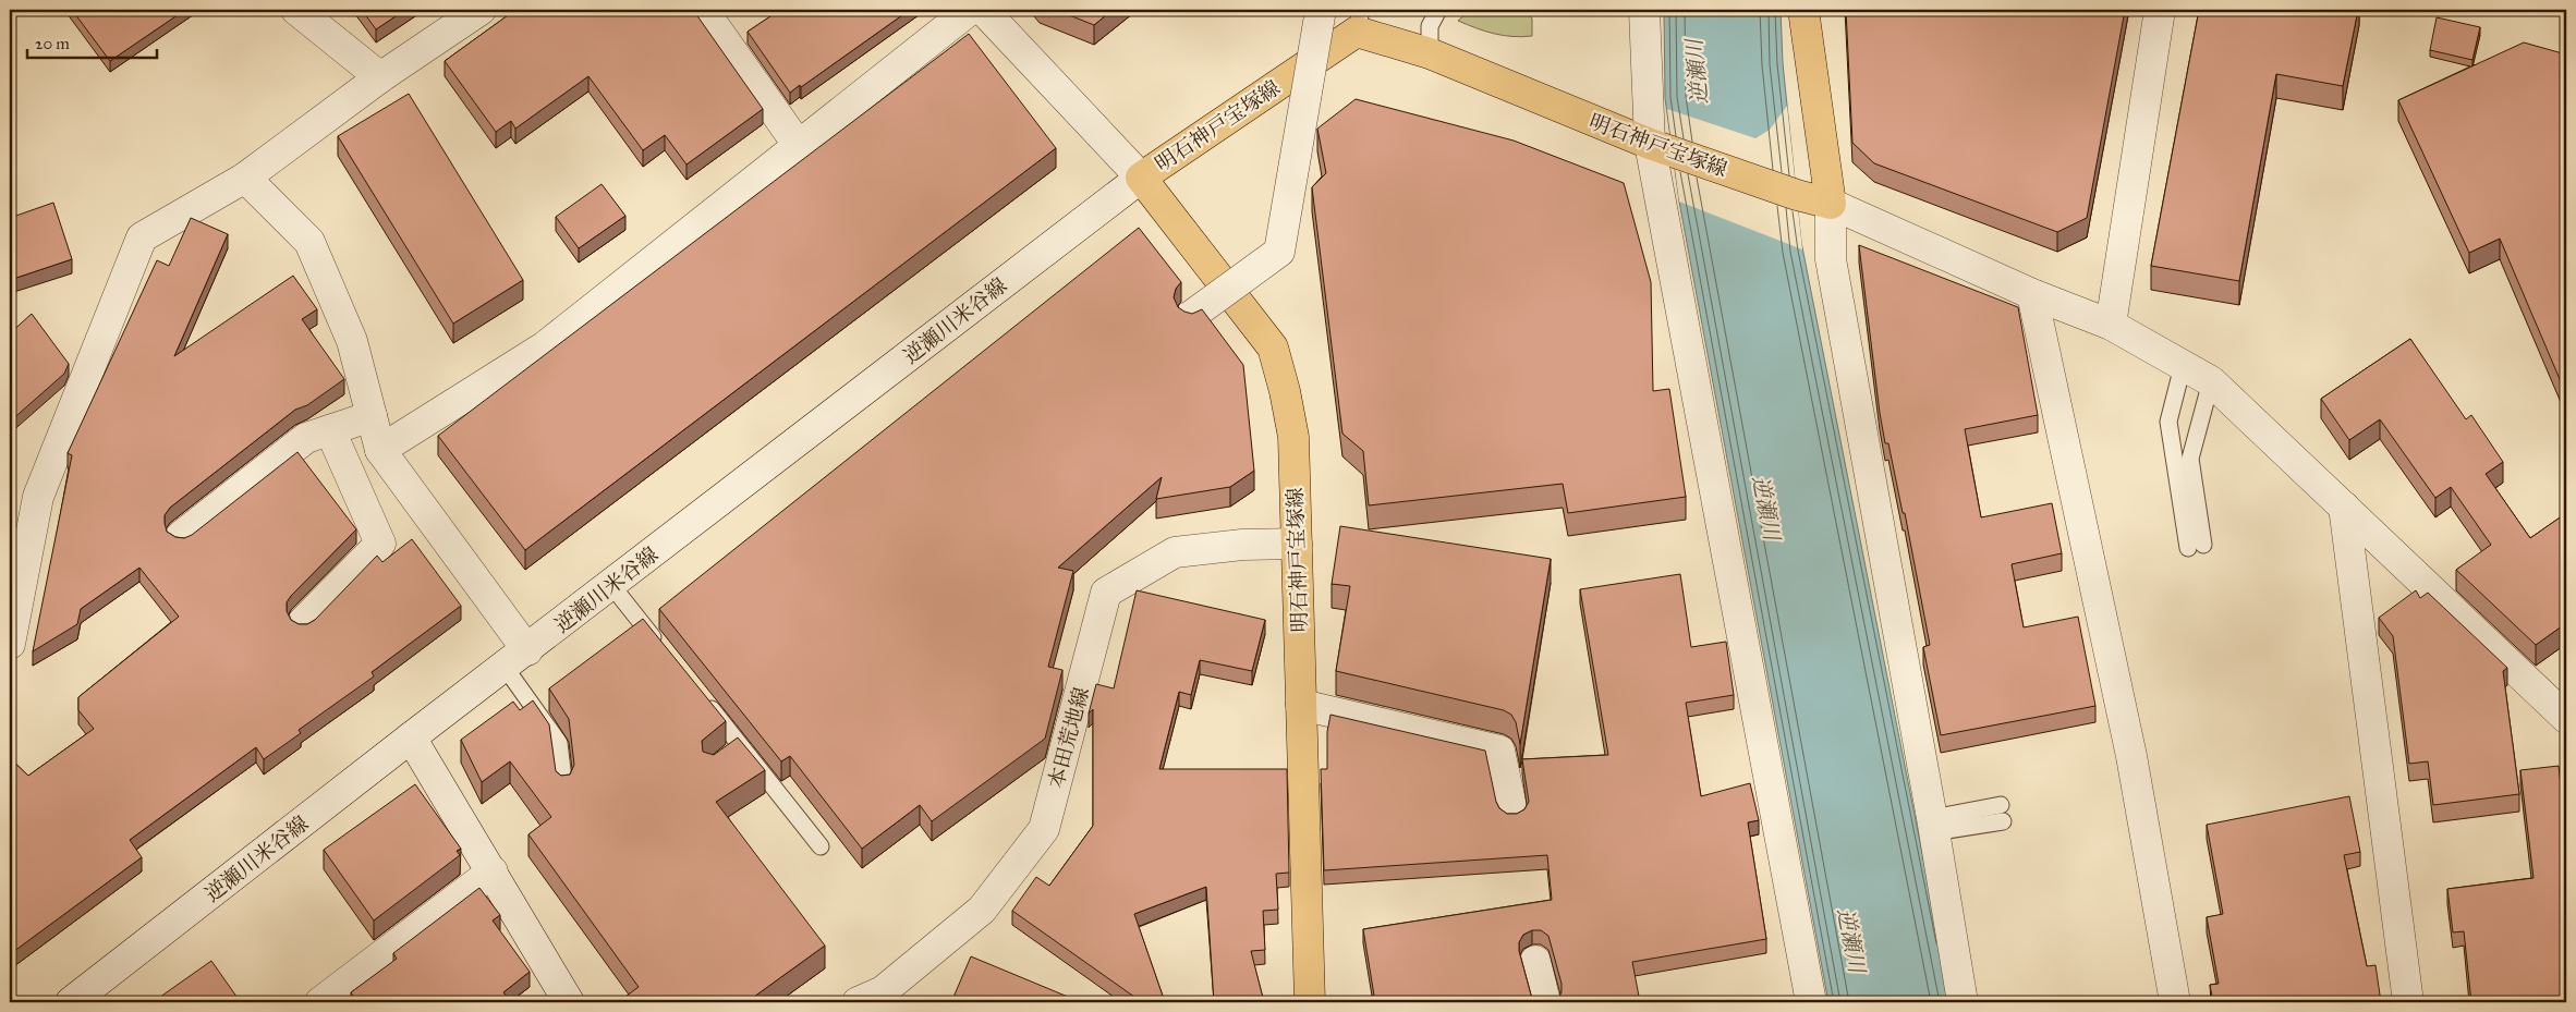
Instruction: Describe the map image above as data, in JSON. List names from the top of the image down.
{
  "streets": {
    "main road": ["明石神戸宝塚線"],
    "street": ["逆瀬川米谷線", "本田荒地線"]
  },
  "crossings": [
    ["明石神戸宝塚線", "逆瀬川米谷線"],
    ["明石神戸宝塚線", "本田荒地線"]
  ],
  "water": ["逆瀬川"],
  "scale_bar": "20 m"
}
